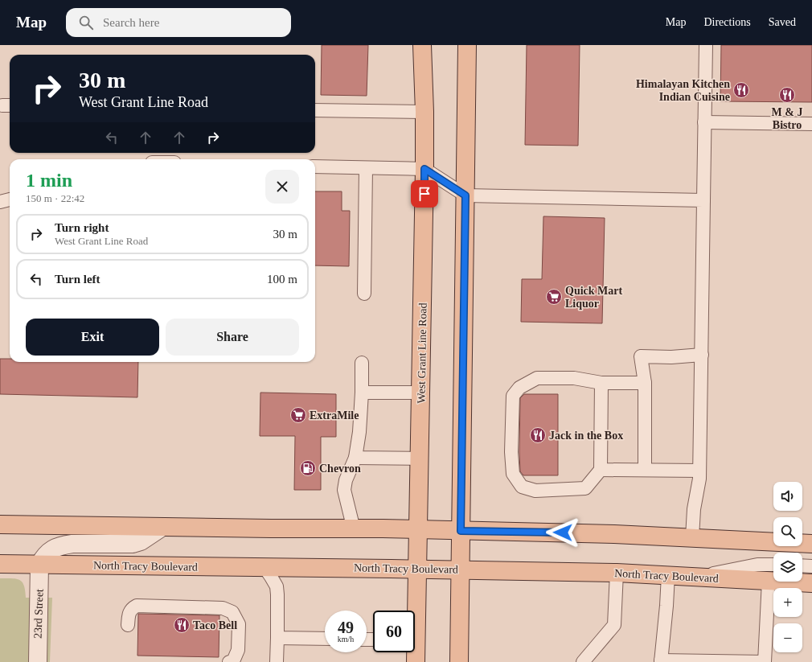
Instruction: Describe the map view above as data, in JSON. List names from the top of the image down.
{
  "streets": {
    "main road": ["West Grant Line Road", "North Tracy Boulevard"],
    "street": ["23rd Street"]
  },
  "crossings": [
    ["West Grant Line Road", "North Tracy Boulevard"],
    ["North Tracy Boulevard", "23rd Street"]
  ],
  "places": {
    "restaurant": [
      "Himalayan Kitchen Indian Cuisine",
      "M & J Bistro",
      "Jack in the Box",
      "Taco Bell"
    ],
    "supermarket": ["Quick Mart Liquor", "ExtraMile"],
    "fuel station": ["Chevron"]
  },
  "page": {
    "header": "Map",
    "search": "Search here",
    "nav": ["Map", "Directions", "Saved"],
    "turn": ["30 m", "West Grant Line Road"],
    "heading": ["1 min", "150 m · 22:42"],
    "list": [
      {
        "name": "Turn right",
        "note": "West Grant Line Road",
        "value": "30 m"
      },
      {
        "name": "Turn left",
        "value": "100 m"
      }
    ],
    "buttons": ["Exit", "Share"],
    "map_buttons": ["+", "−"],
    "speed": "49 km/h",
    "limit": "60"
  }
}
